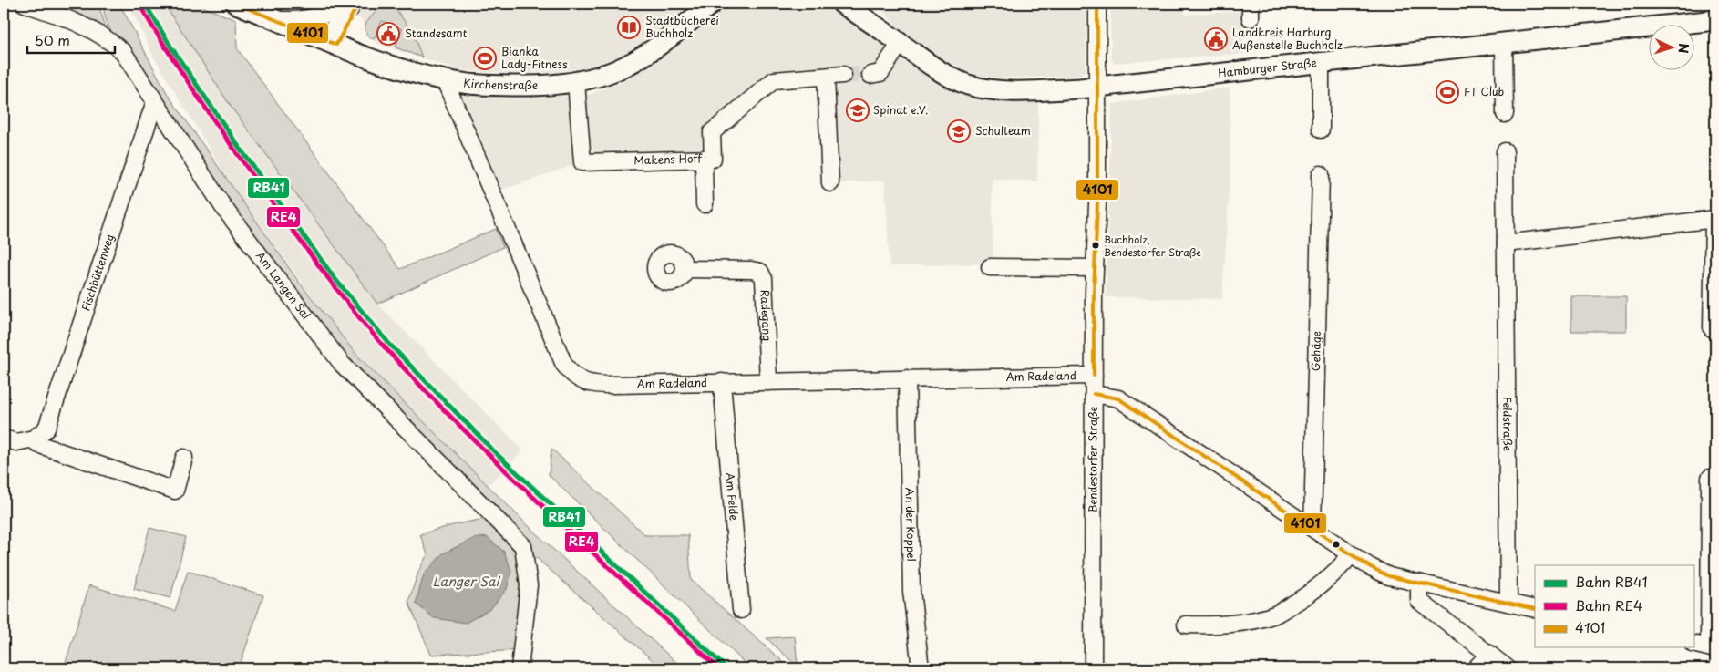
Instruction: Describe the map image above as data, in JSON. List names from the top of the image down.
{
  "streets": {
    "main road": ["Hamburger Straße", "Kirchenstraße"],
    "street": [
      "Makens Hoff",
      "Fischbüttenweg",
      "Am Langen Sal",
      "Radegang",
      "Gehäge",
      "Am Radeland",
      "Feldstraße",
      "Bendestorfer Straße",
      "Am Felde",
      "An der Koppel"
    ]
  },
  "crossings": [
    ["Hamburger Straße", "Bendestorfer Straße"],
    ["Kirchenstraße", "Makens Hoff"],
    ["Kirchenstraße", "Am Radeland"],
    ["Fischbüttenweg", "Am Langen Sal"],
    ["Radegang", "Am Radeland"],
    ["Am Radeland", "Bendestorfer Straße"],
    ["Am Radeland", "Am Felde"],
    ["Am Radeland", "An der Koppel"]
  ],
  "water": ["Langer Sal"],
  "places": {
    "library": ["Stadtbücherei Buchholz"],
    "public building": ["Standesamt", "Landkreis Harburg Außenstelle Buchholz"],
    "sports": ["Bianka Lady-Fitness", "FT Club"],
    "school or university": ["Spinat e.V.", "Schulteam"],
    "other": ["Buchholz, Bendestorfer Straße"]
  },
  "lines": ["rail line RB41", "transit line 4101", "rail line RE4"],
  "legend": ["Bahn RB41", "Bahn RE4", "4101"],
  "scale_bar": "50 m",
  "north": "right"
}
